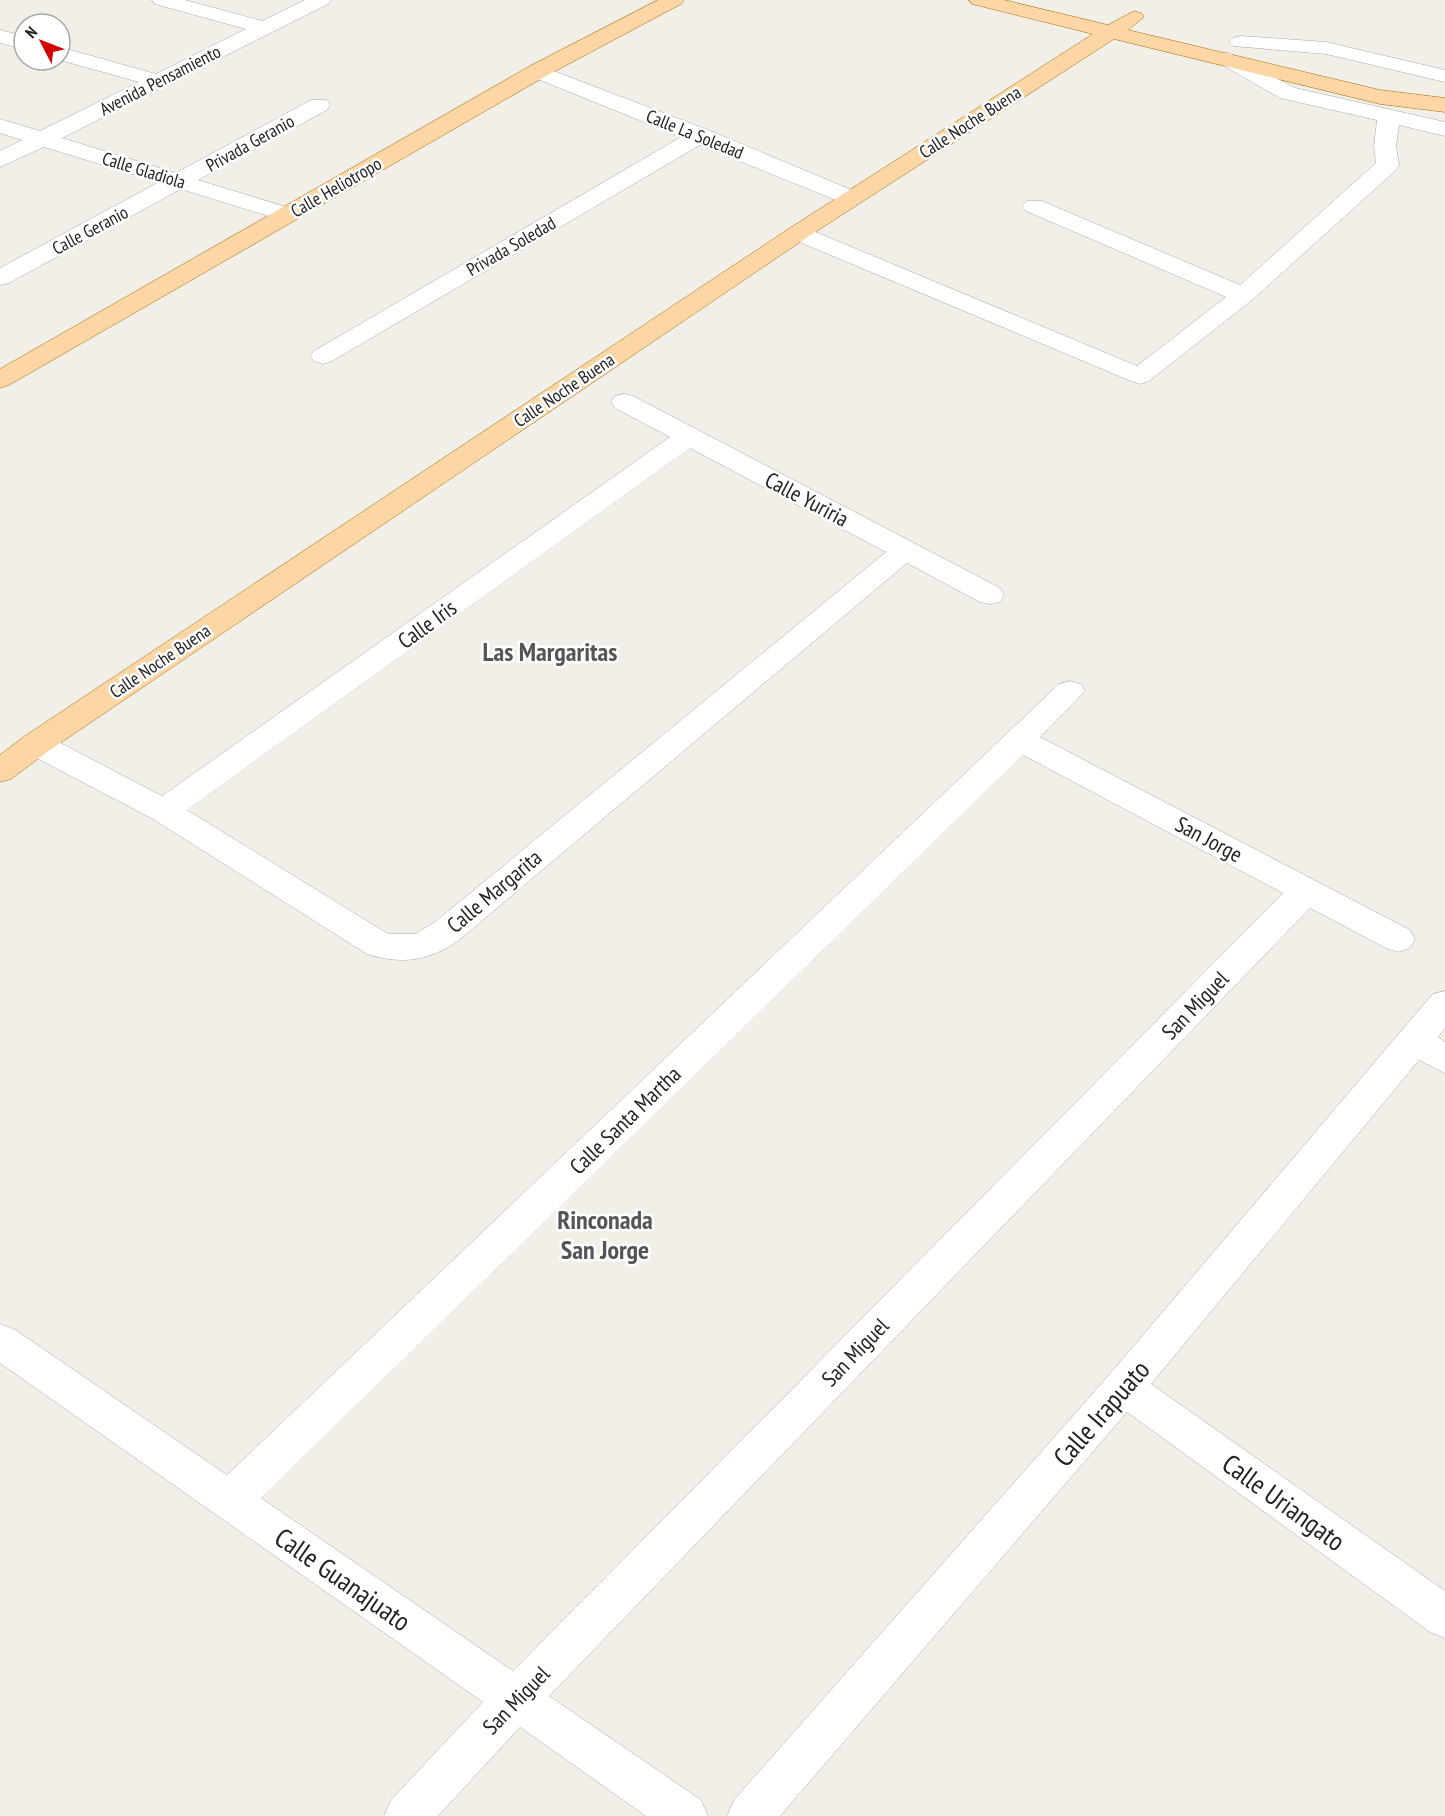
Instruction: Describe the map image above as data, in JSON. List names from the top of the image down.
{
  "streets": {
    "main road": ["Calle Noche Buena", "Calle Heliotropo"],
    "street": [
      "Avenida Pensamiento",
      "Calle La Soledad",
      "Privada Geranio",
      "Calle Gladiola",
      "Calle Geranio",
      "Privada Soledad",
      "Calle Yuriria",
      "Calle Iris",
      "San Jorge",
      "Calle Margarita",
      "San Miguel",
      "Calle Santa Martha",
      "Calle Irapuato",
      "Calle Uriangato",
      "Calle Guanajuato"
    ]
  },
  "crossings": [
    ["Avenida Pensamiento", "Calle Gladiola"],
    ["Calle Noche Buena", "Calle La Soledad"],
    ["Calle Noche Buena", "Calle Margarita"],
    ["Calle La Soledad", "Calle Heliotropo"],
    ["Calle La Soledad", "Privada Soledad"],
    ["Privada Geranio", "Calle Gladiola"],
    ["Privada Geranio", "Calle Geranio"],
    ["Calle Gladiola", "Calle Heliotropo"],
    ["Calle Gladiola", "Calle Geranio"],
    ["Calle Yuriria", "Calle Iris"],
    ["Calle Yuriria", "Calle Margarita"],
    ["Calle Iris", "Calle Margarita"],
    ["San Jorge", "San Miguel"],
    ["San Jorge", "Calle Santa Martha"],
    ["San Miguel", "Calle Guanajuato"],
    ["Calle Santa Martha", "Calle Guanajuato"],
    ["Calle Irapuato", "Calle Uriangato"]
  ],
  "districts": ["Las Margaritas", "Rinconada San Jorge"],
  "north": "top left"
}
